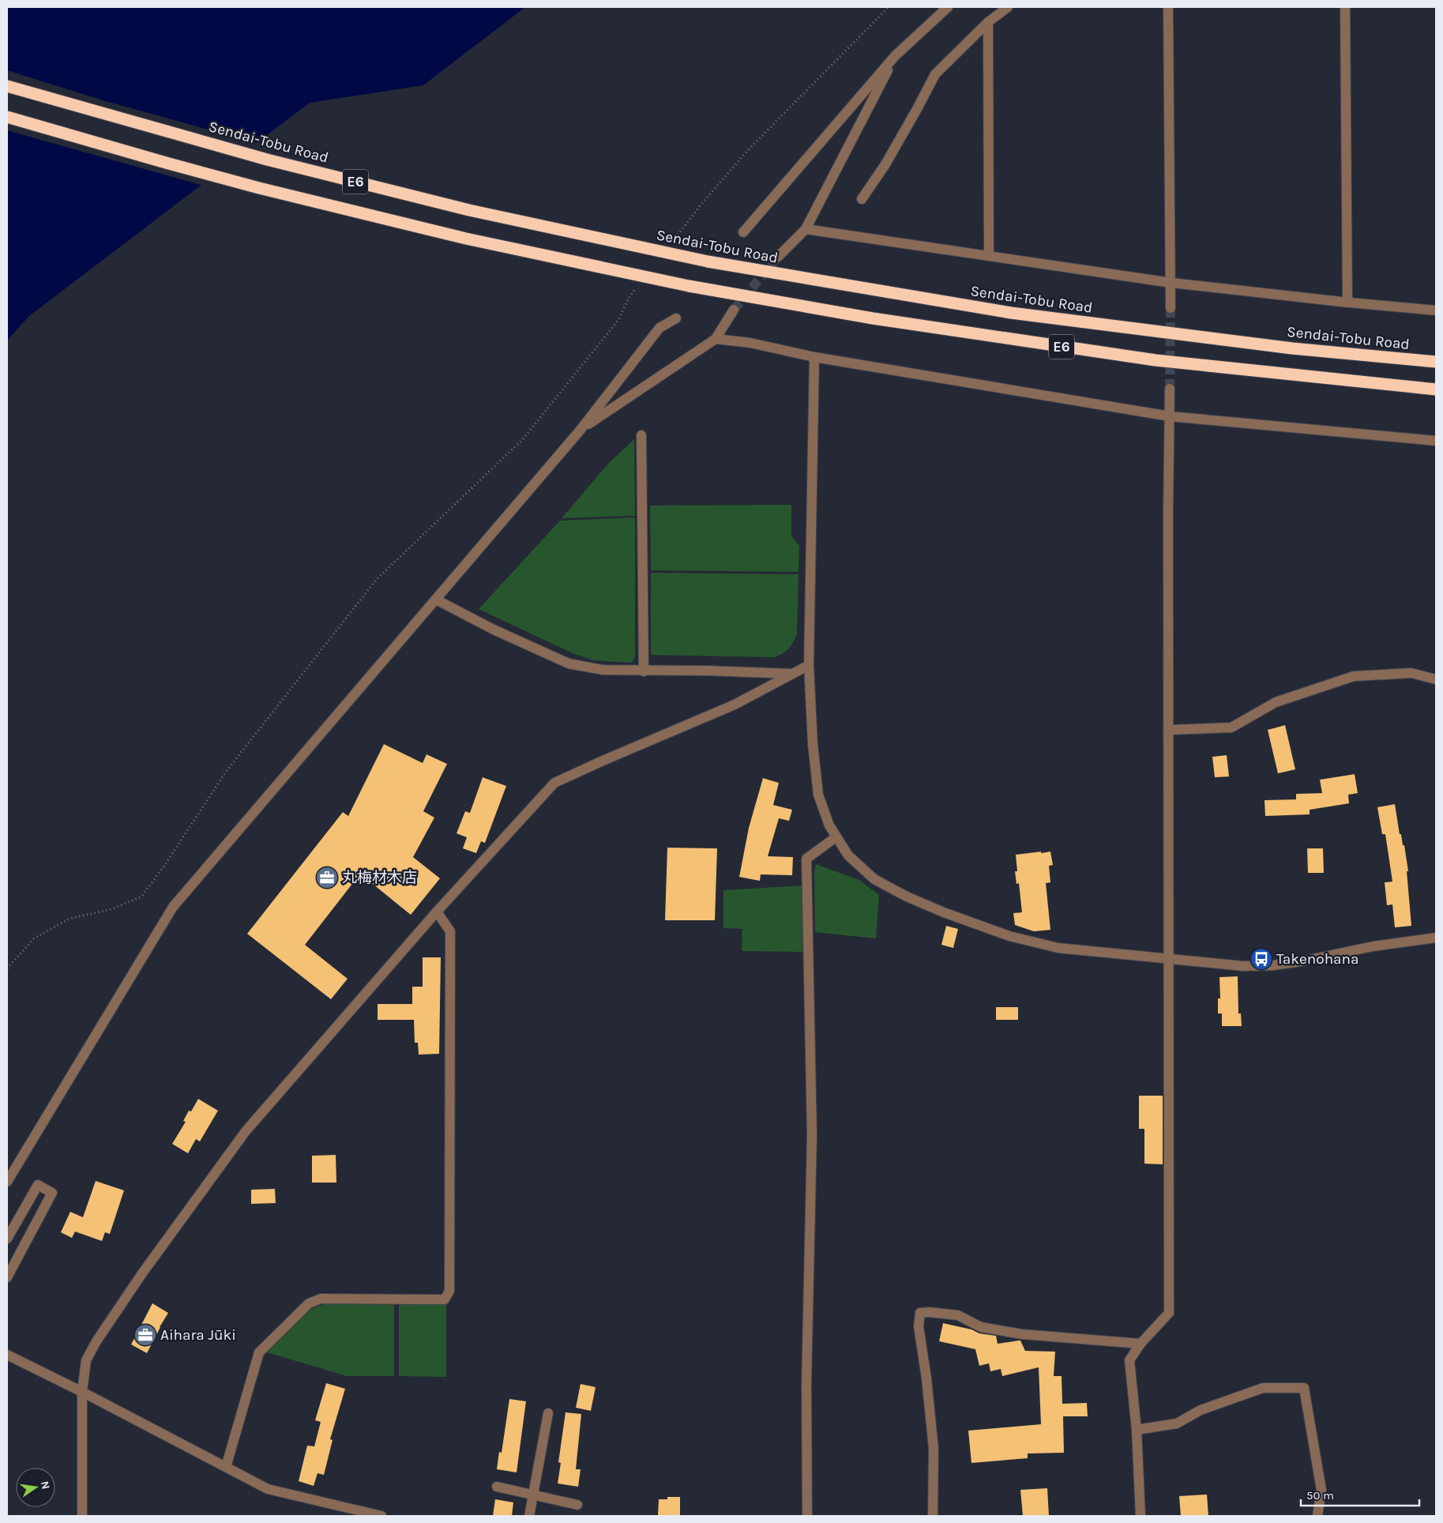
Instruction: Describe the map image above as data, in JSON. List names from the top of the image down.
{
  "streets": {
    "highway": ["Sendai-Tobu Road", "E6"]
  },
  "places": {
    "office": ["丸梅材木店", "Aihara Jūki"],
    "bus stop": ["Takenohana"]
  },
  "scale_bar": "50 m",
  "north": "right"
}
